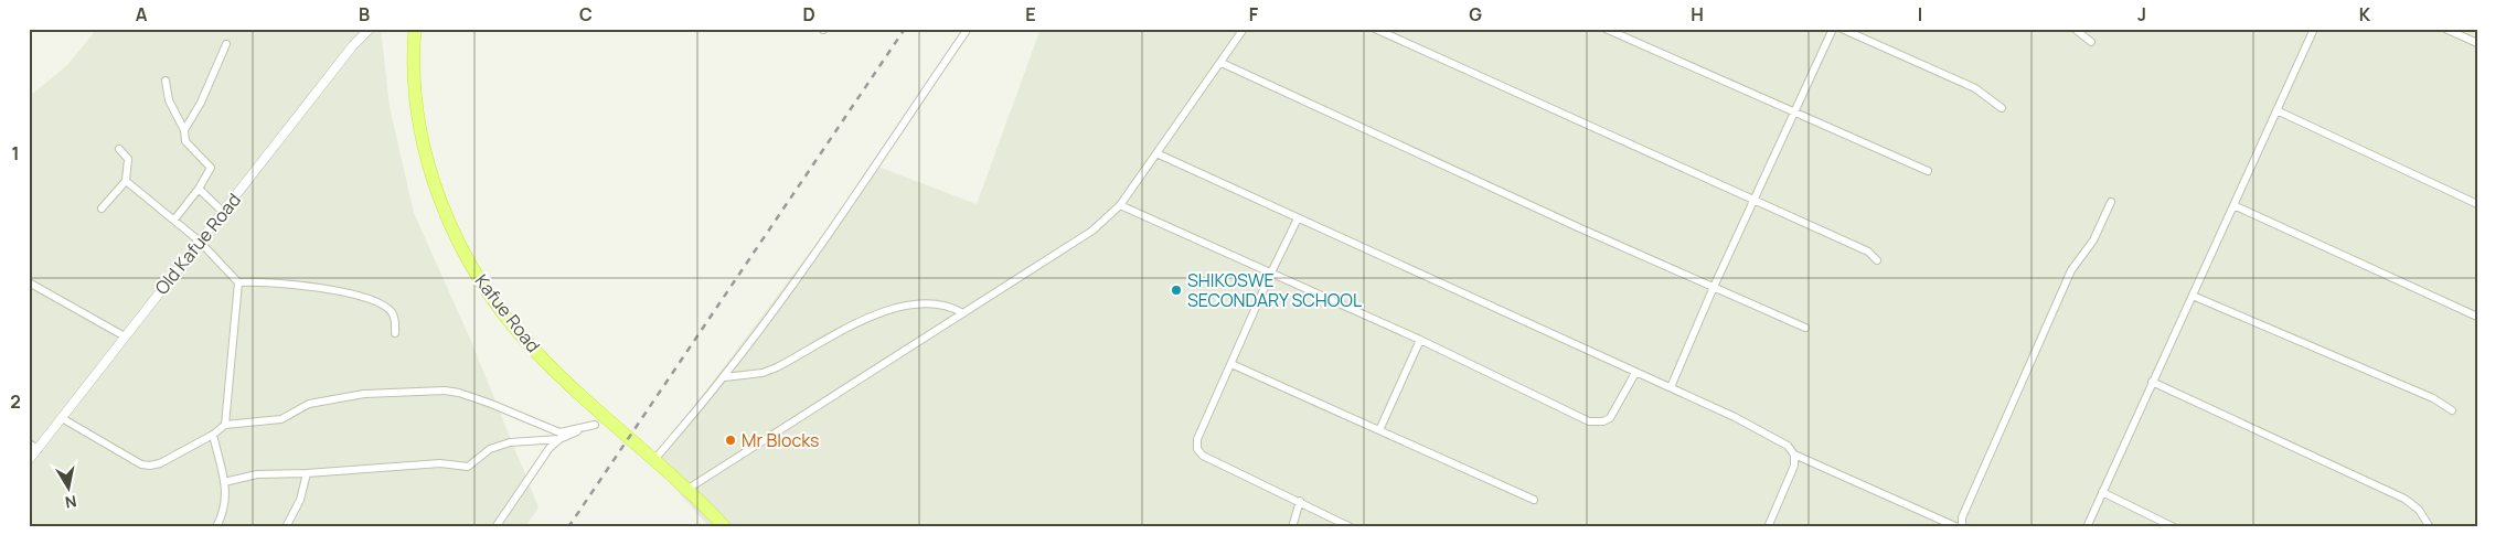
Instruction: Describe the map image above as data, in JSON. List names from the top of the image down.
{
  "streets": {
    "highway": ["Kafue Road"],
    "street": ["Old Kafue Road"]
  },
  "places": ["SHIKOSWE SECONDARY SCHOOL", "Mr Blocks"],
  "north": "bottom",
  "grid": {
    "columns": [
      "A",
      "B",
      "C",
      "D",
      "E",
      "F",
      "G",
      "H",
      "I",
      "J",
      "K"
    ],
    "rows": ["1", "2"]
  }
}
